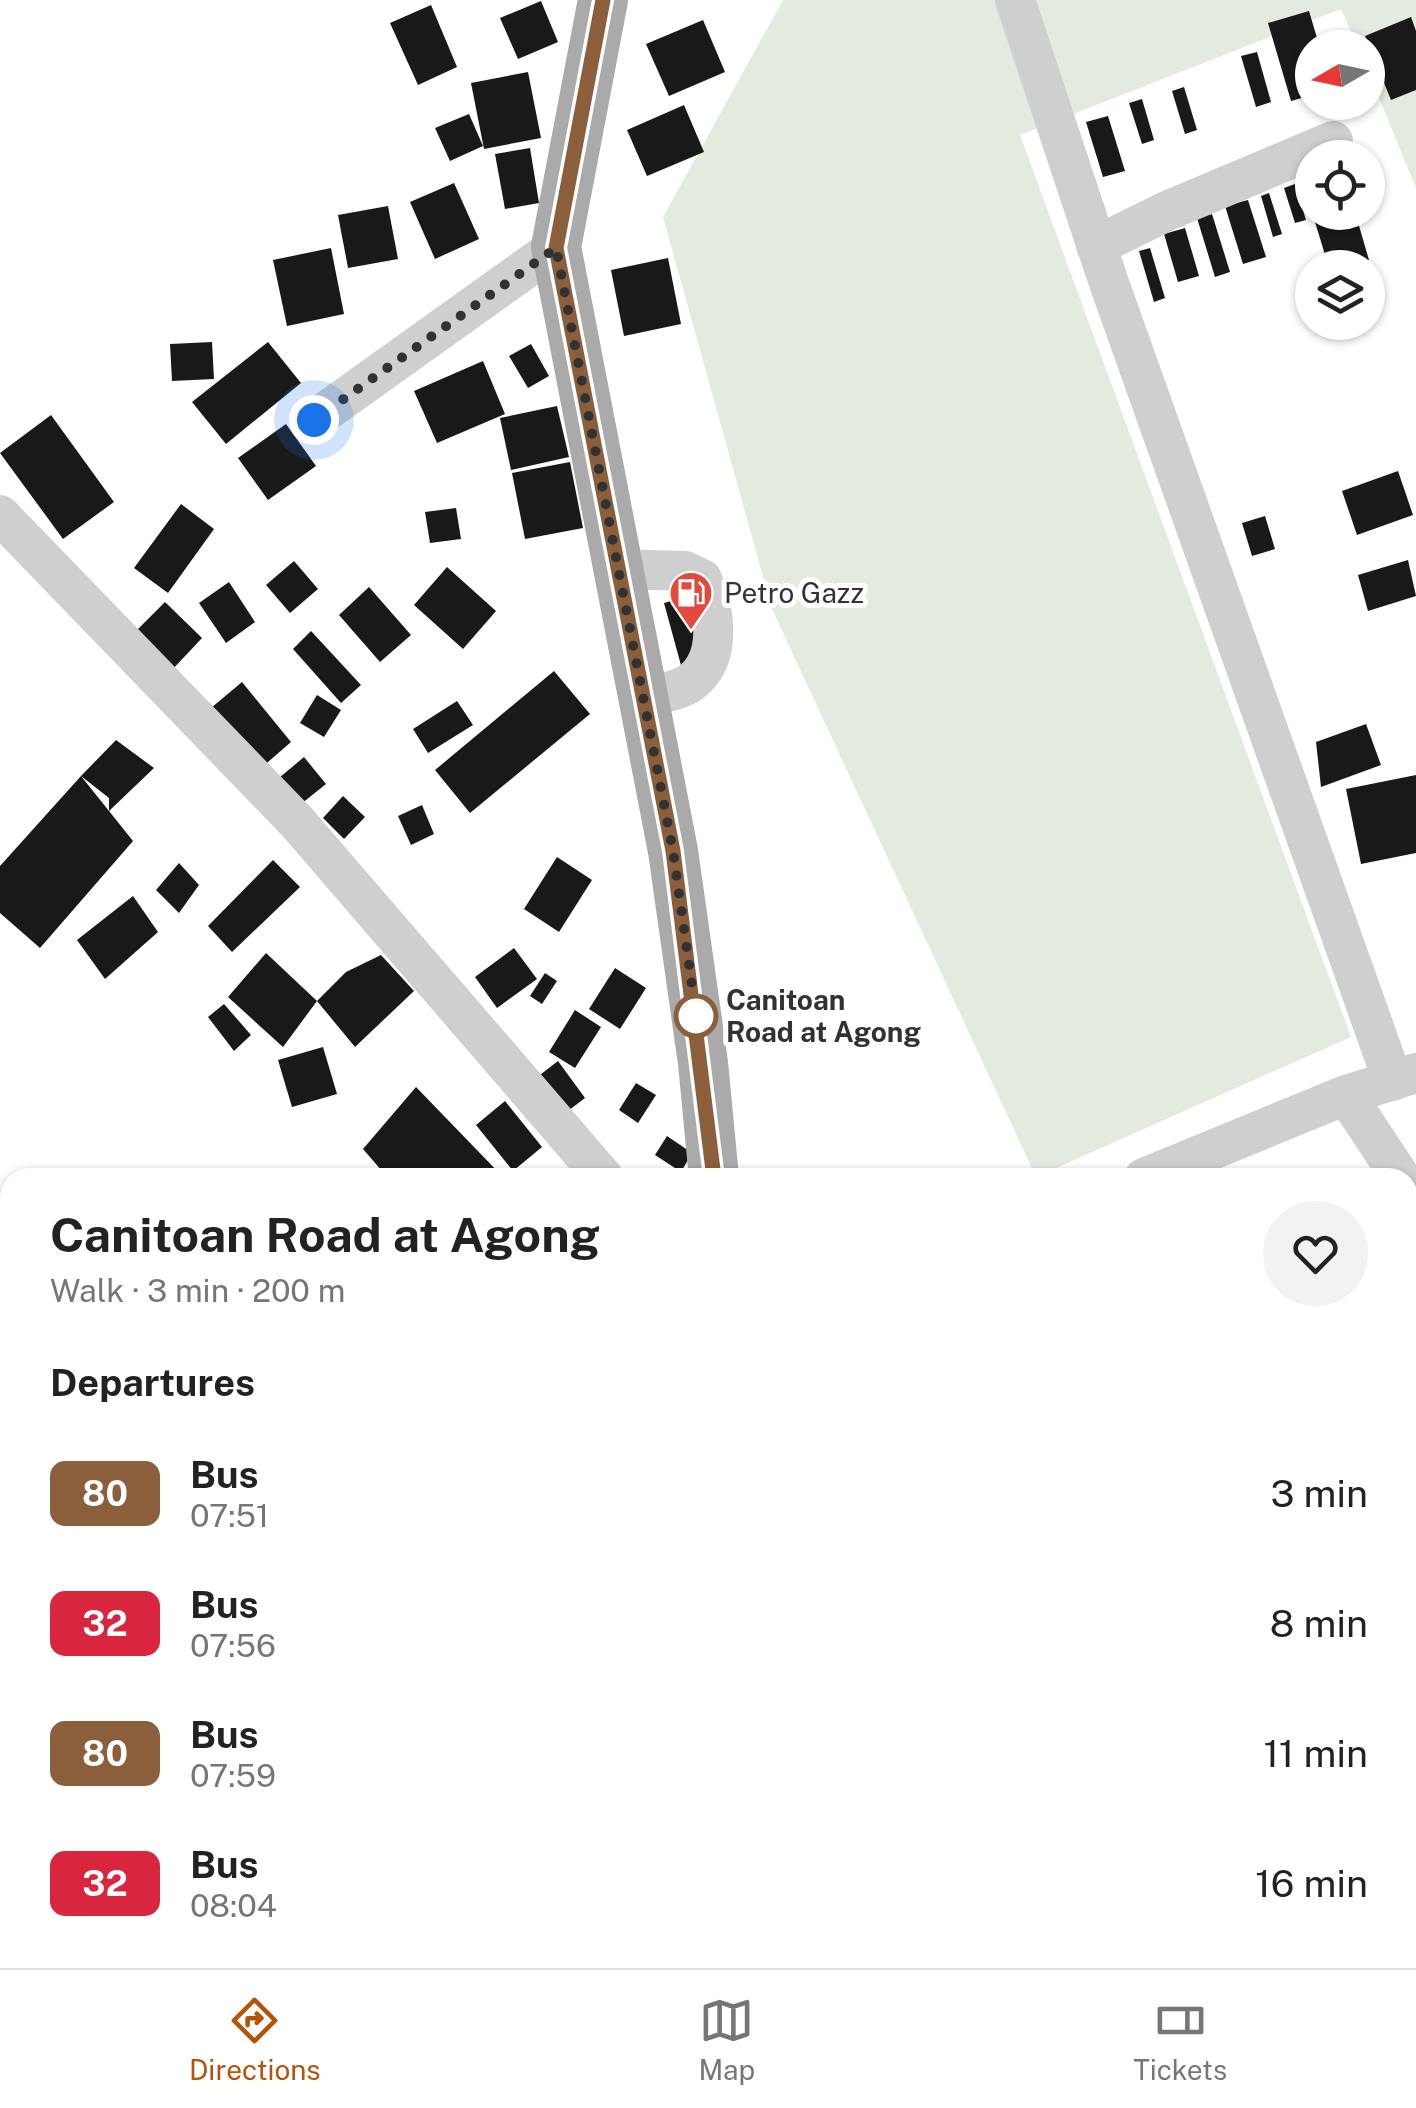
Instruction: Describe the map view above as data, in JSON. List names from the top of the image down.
{
  "places": {
    "fuel station": ["Petro Gazz"],
    "other": ["Canitoan Road at Agong"]
  },
  "lines": ["bus line 80"],
  "north": "left",
  "page": {
    "heading": [
      ["Canitoan Road at Agong", "Walk · 3 min · 200 m"],
      "Departures"
    ],
    "list": [
      {
        "mark": "80",
        "name": "Bus",
        "note": "07:51",
        "value": "3 min"
      },
      {
        "mark": "32",
        "name": "Bus",
        "note": "07:56",
        "value": "8 min"
      },
      {
        "mark": "80",
        "name": "Bus",
        "note": "07:59",
        "value": "11 min"
      },
      {
        "mark": "32",
        "name": "Bus",
        "note": "08:04",
        "value": "16 min"
      }
    ],
    "tabs": ["Directions", "Map", "Tickets"]
  }
}
